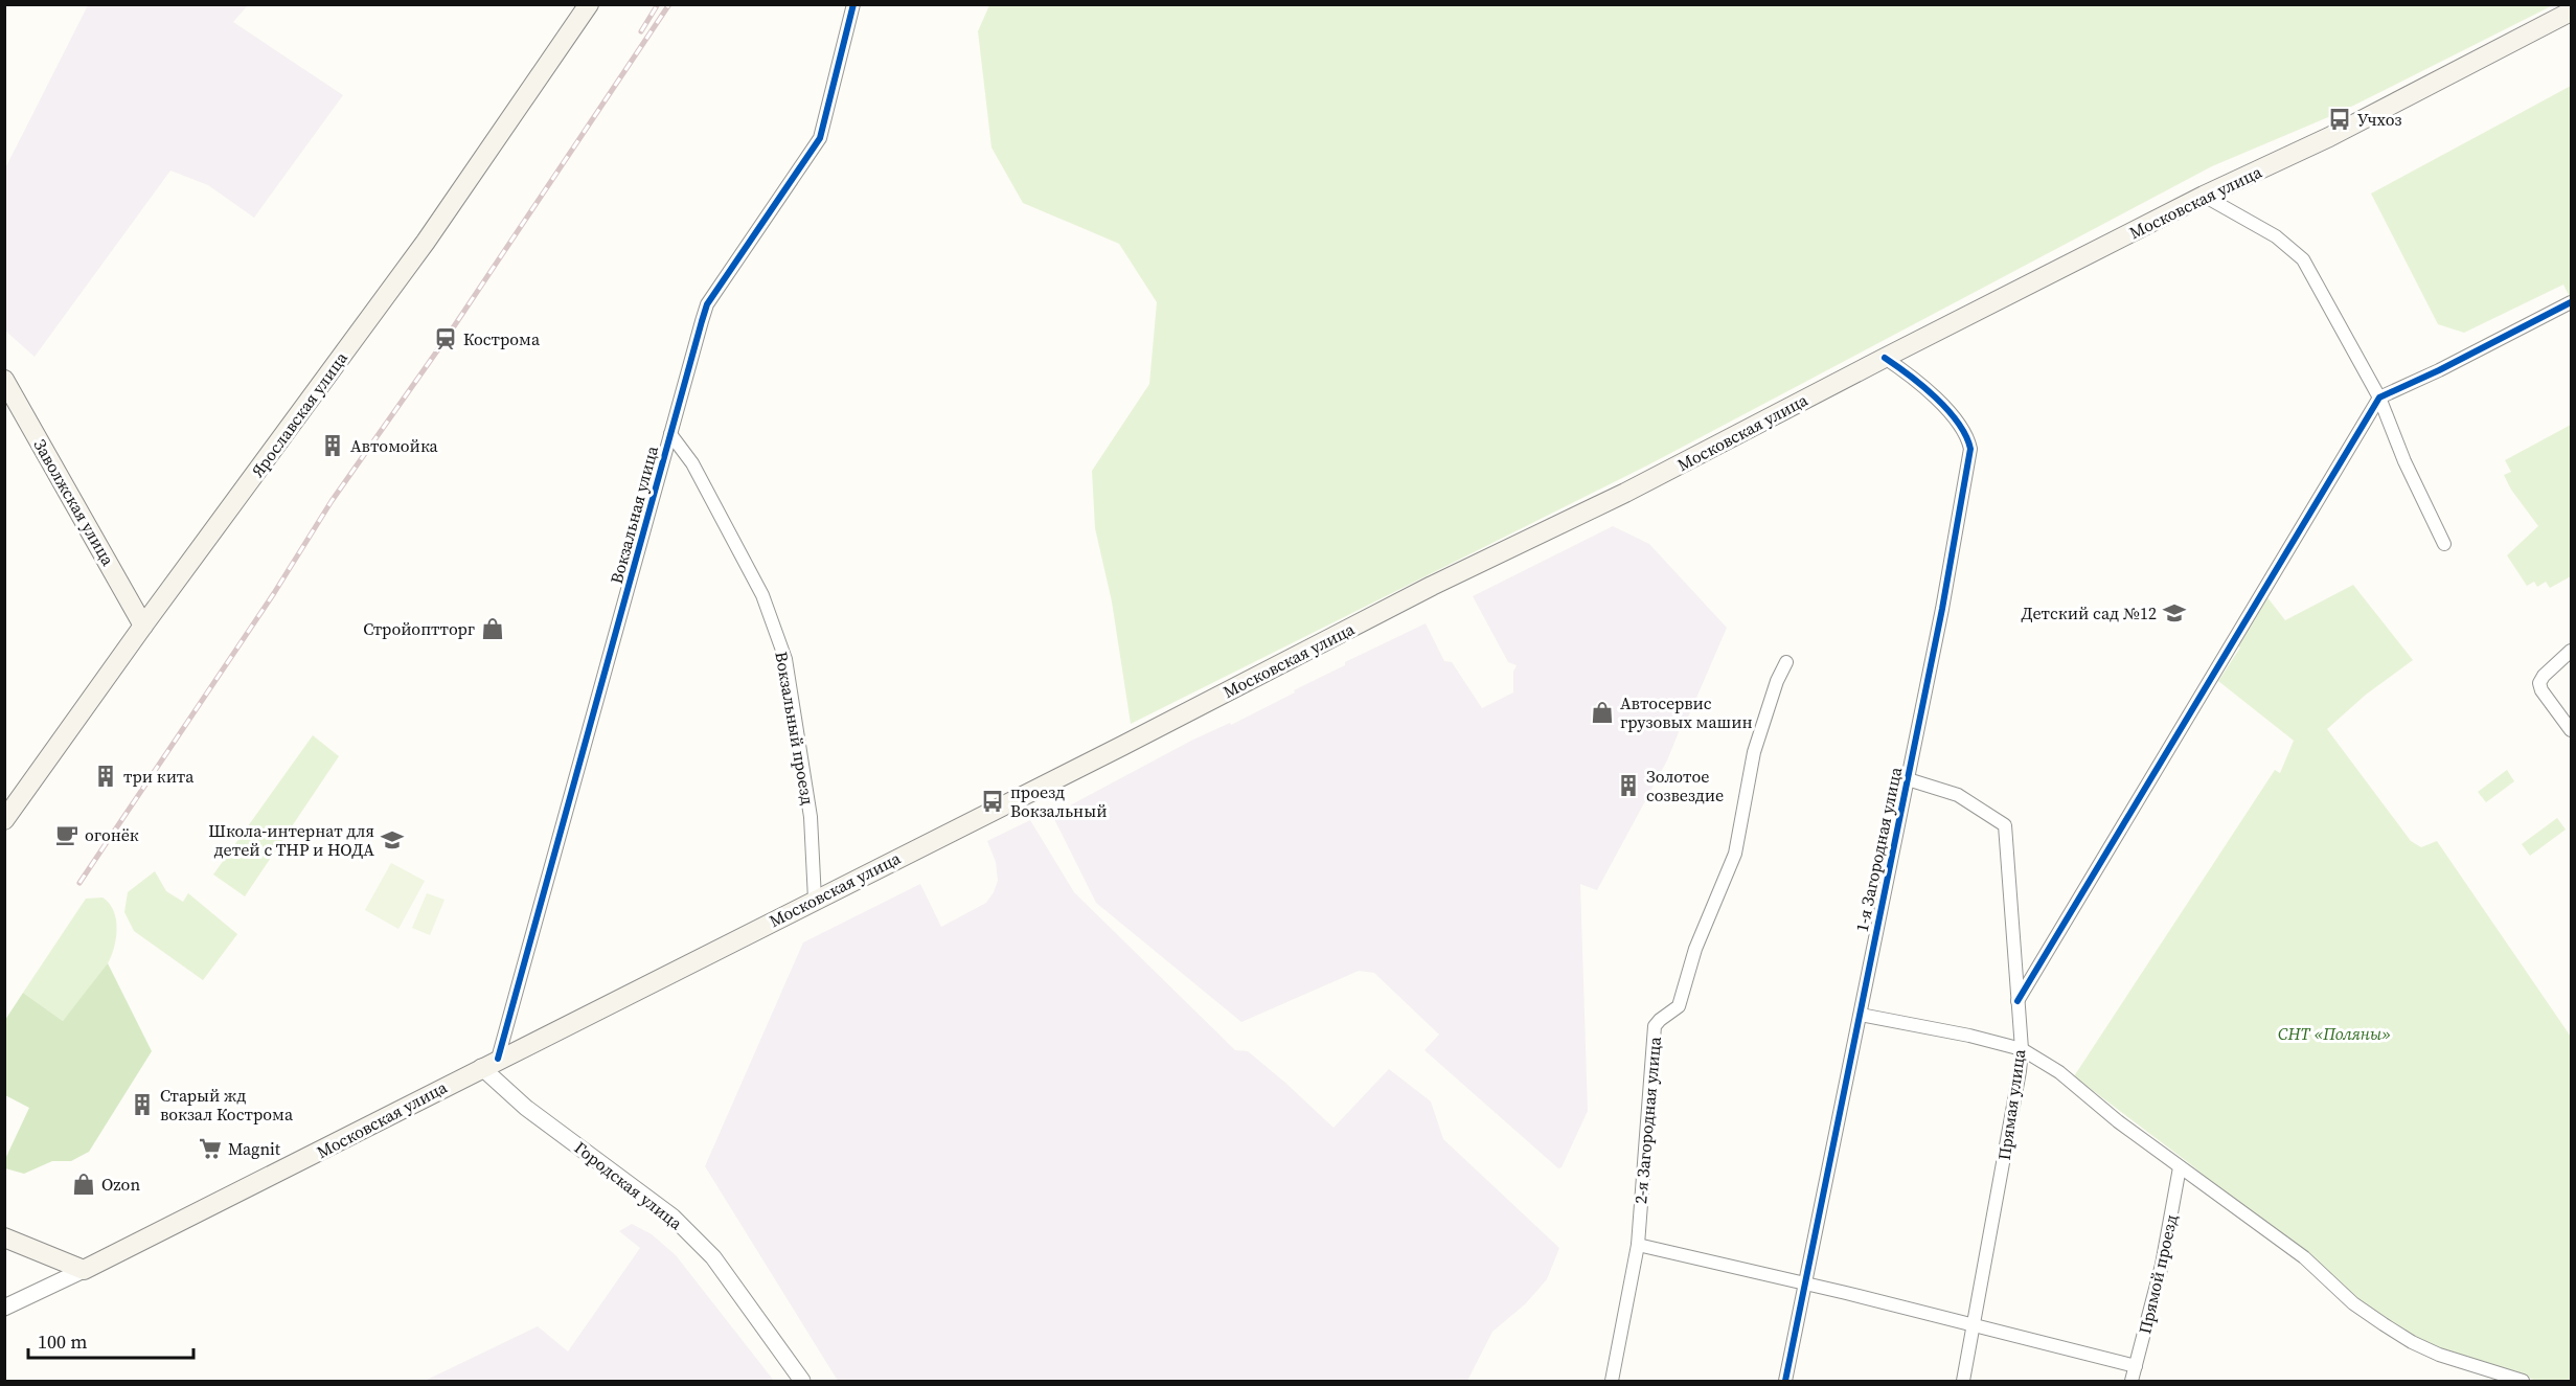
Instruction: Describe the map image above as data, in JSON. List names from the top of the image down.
{
  "streets": {
    "main road": ["Московская улица", "Ярославская улица", "Заволжская улица"],
    "street": [
      "Вокзальная улица",
      "Вокзальный проезд",
      "1-я Загородная улица",
      "Прямая улица",
      "2-я Загородная улица",
      "Городская улица",
      "Прямой проезд"
    ]
  },
  "crossings": [
    ["Московская улица", "Вокзальная улица"],
    ["Московская улица", "Вокзальный проезд"],
    ["Московская улица", "1-я Загородная улица"],
    ["Московская улица", "Городская улица"],
    ["Ярославская улица", "Заволжская улица"],
    ["Вокзальная улица", "Вокзальный проезд"],
    ["Вокзальная улица", "Городская улица"],
    ["1-я Загородная улица", "Прямая улица"]
  ],
  "parks": ["СНТ «Поляны»"],
  "places": {
    "bus stop": ["Учхоз", "проезд Вокзальный"],
    "station": ["Кострома"],
    "building": [
      "Автомойка",
      "три кита",
      "Золотое созвездие",
      "Старый жд вокзал Кострома"
    ],
    "school or university": ["Детский сад №12", "Школа-интернат для детей с ТНР и НОДА"],
    "shop": ["Стройоптторг", "Автосервис грузовых машин", "Ozon"],
    "cafe": ["огонёк"],
    "supermarket": ["Magnit"]
  },
  "scale_bar": "100 m"
}
